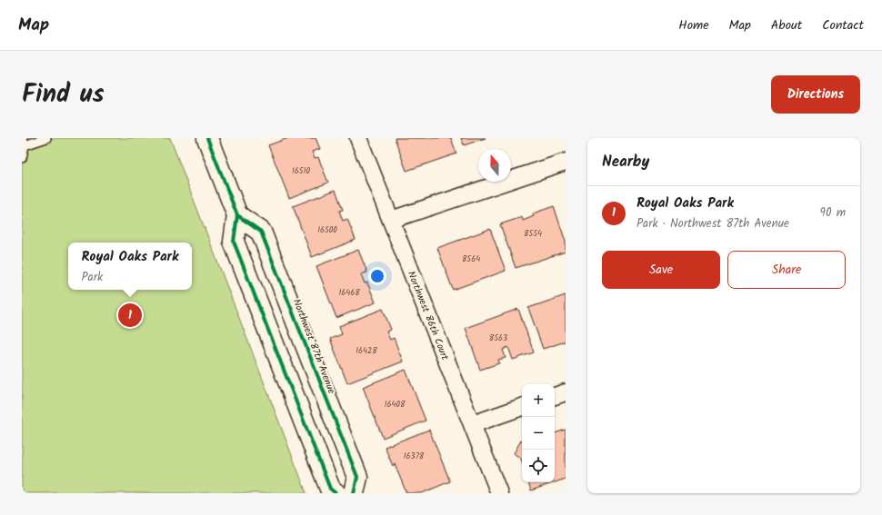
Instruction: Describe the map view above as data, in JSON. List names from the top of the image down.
{
  "streets": {
    "street": ["Northwest 86th Court", "Northwest 87th Avenue"]
  },
  "house_numbers": [
    "16510",
    "16500",
    "8554",
    "8564",
    "16468",
    "8563",
    "16428",
    "16408",
    "16378"
  ],
  "north": "top",
  "page": {
    "header": "Map",
    "nav": [
      "Home",
      "Map",
      "About",
      "Contact"
    ],
    "title": "Find us",
    "buttons": [
      "Directions",
      ["Save", "Share"]
    ],
    "heading": "Nearby",
    "list": [
      {
        "mark": "1",
        "name": "Royal Oaks Park",
        "note": "Park · Northwest 87th Avenue",
        "value": "90 m"
      }
    ],
    "popup": ["Royal Oaks Park", "Park"],
    "pins": "1",
    "map_buttons": ["+", "−"]
  }
}
